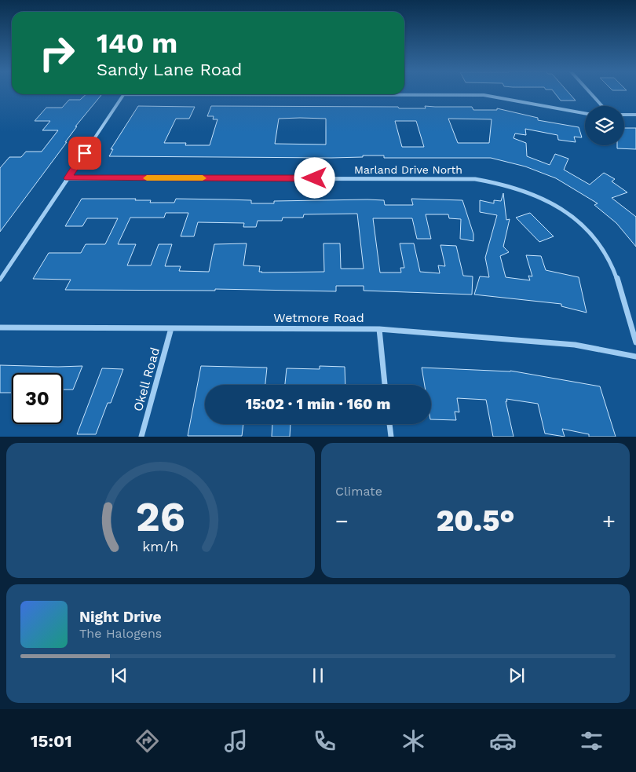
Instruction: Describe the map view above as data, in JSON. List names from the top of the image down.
{
  "streets": {
    "street": ["Marland Drive North", "Wetmore Road", "Okell Road"]
  },
  "crossings": [
    ["Wetmore Road", "Okell Road"]
  ],
  "page": {
    "turn": ["140 m", "Sandy Lane Road"],
    "limit": "30",
    "trip": "15:02 · 1 min · 160 m",
    "tile": "Climate",
    "heat": ["−", "20.5°", "+"],
    "song": ["Night Drive", "The Halogens"],
    "tabs": "15:01",
    "gauge": ["26", "km/h"]
  }
}
